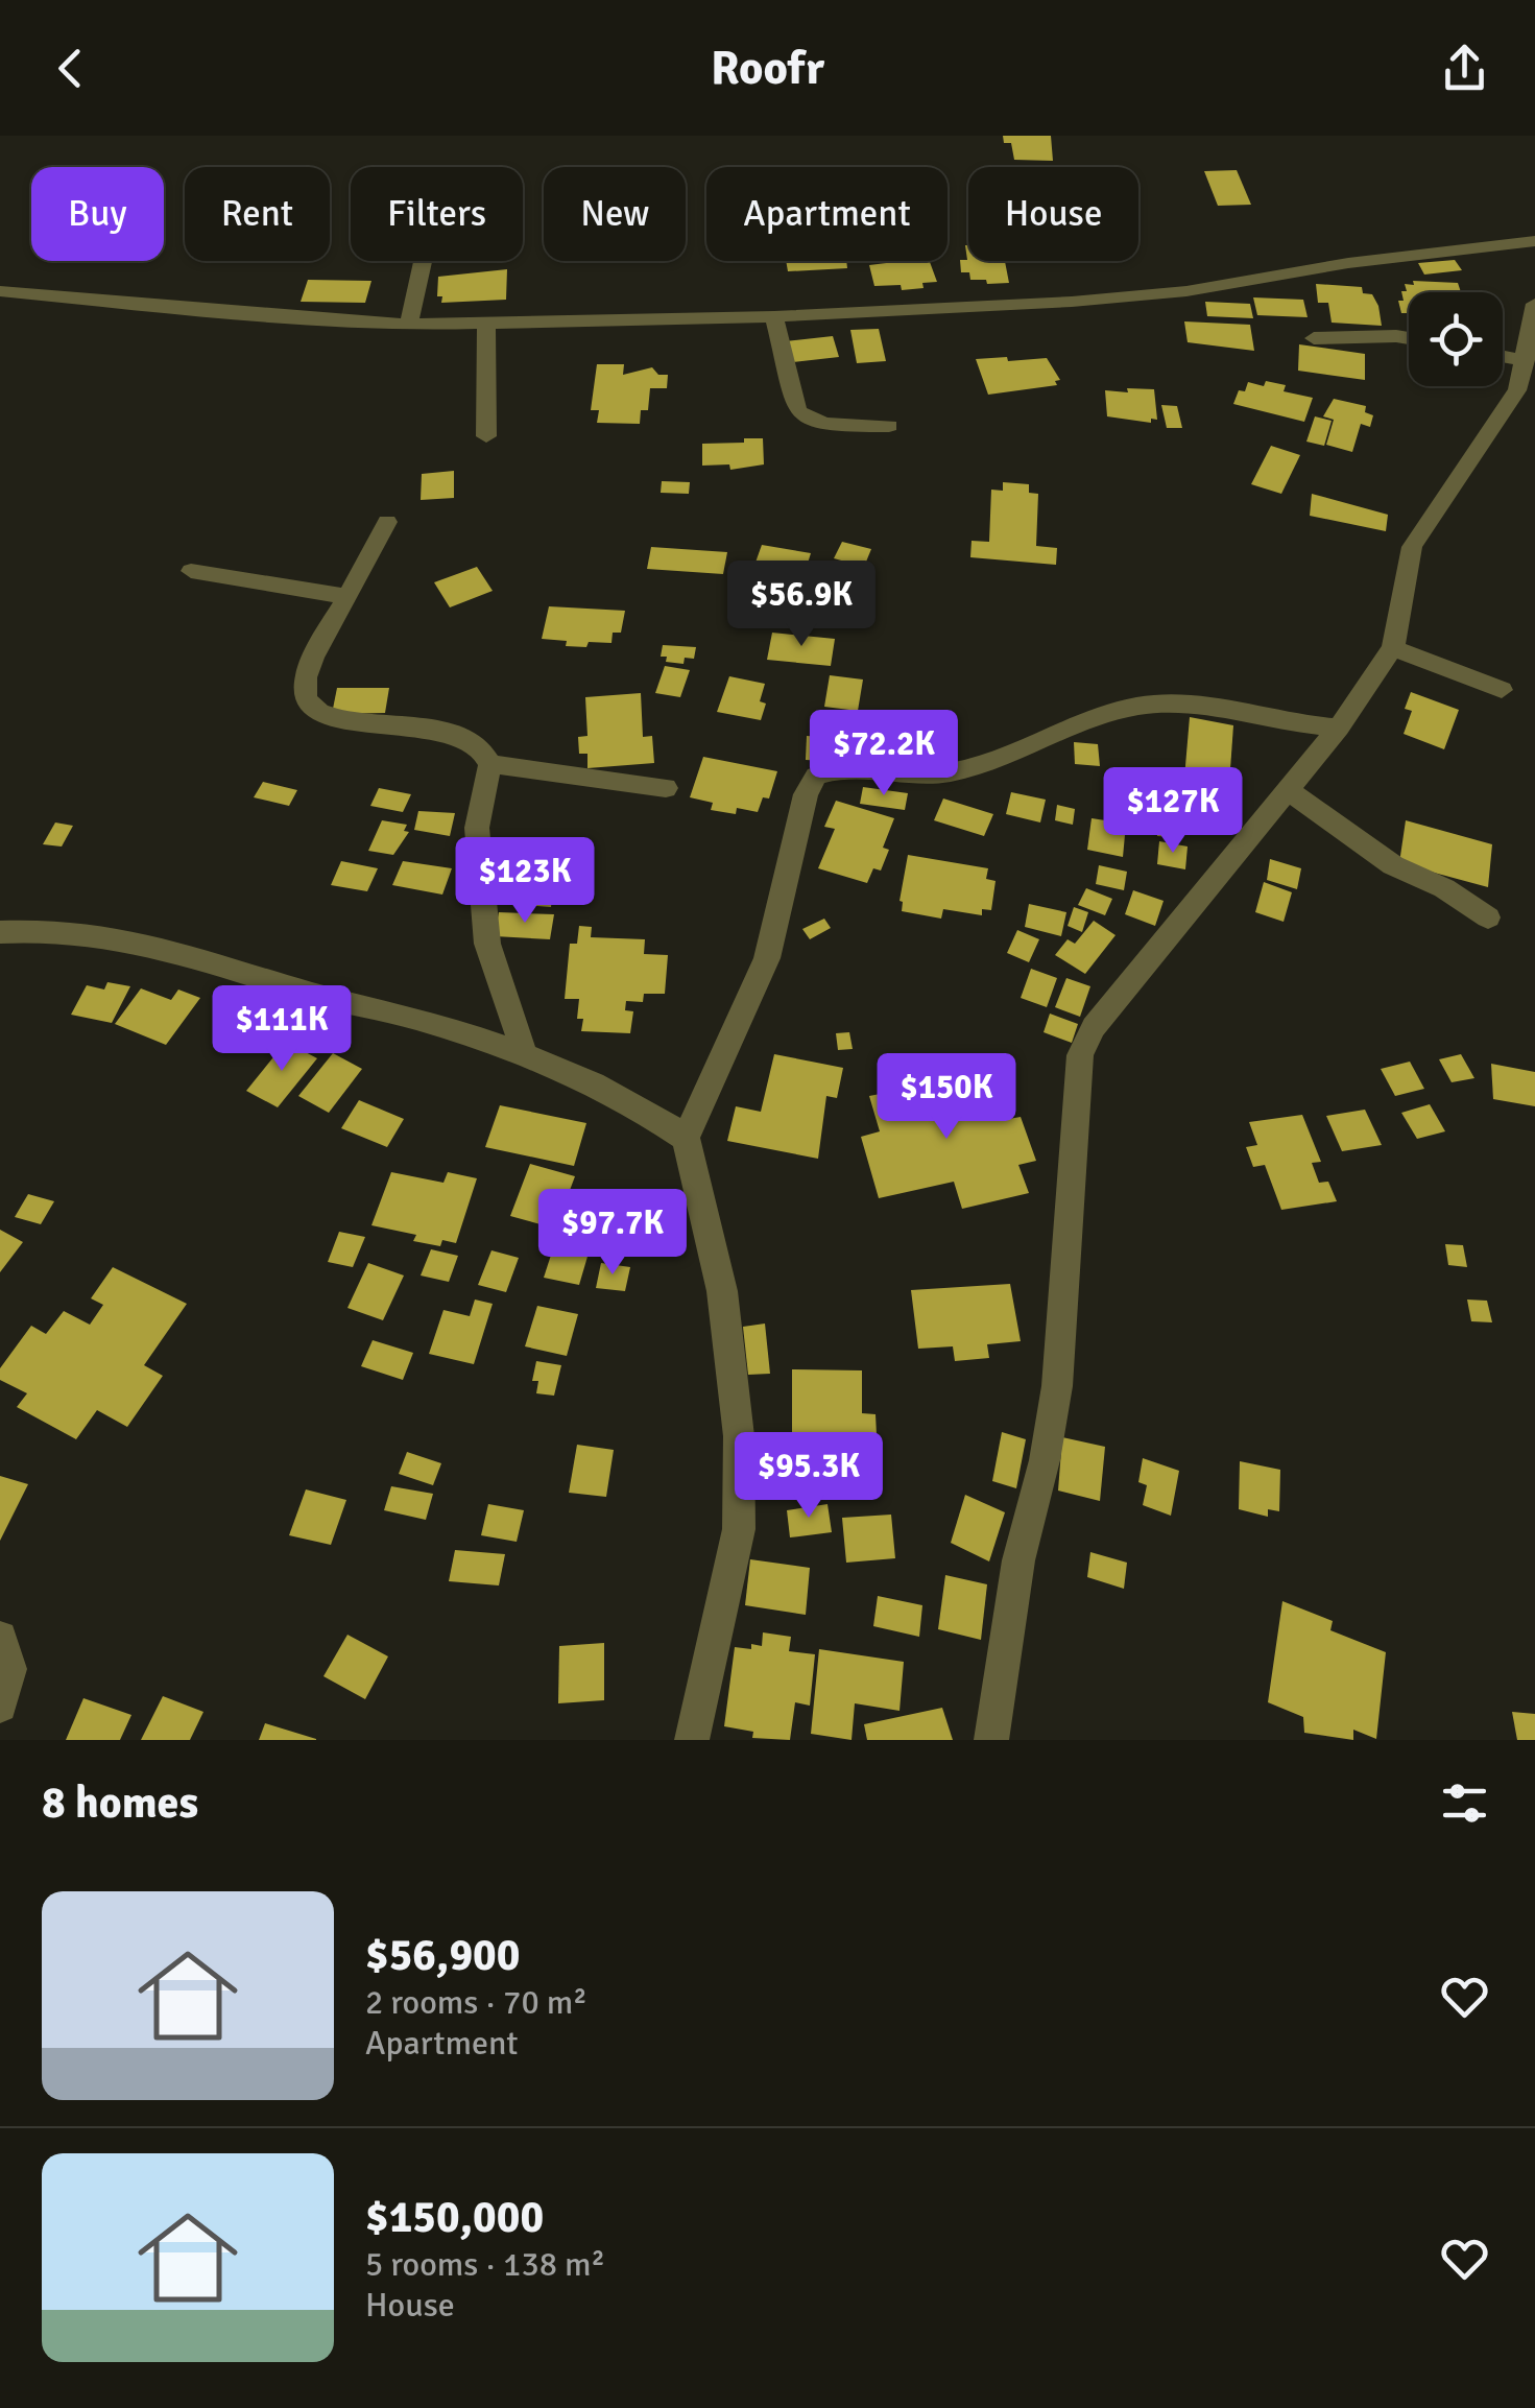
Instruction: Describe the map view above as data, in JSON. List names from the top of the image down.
{
  "page": {
    "header": "Roofr",
    "chip": [
      "Buy",
      "Rent",
      "Filters",
      "New",
      "Apartment",
      "House"
    ],
    "price": [
      "$56.9K",
      "$72.2K",
      "$127K",
      "$123K",
      "$111K",
      "$150K",
      "$97.7K",
      "$95.3K"
    ],
    "heading": "8 homes",
    "list": [
      {
        "name": "$56,900",
        "note": "2 rooms · 70 m² · Apartment"
      },
      {
        "name": "$150,000",
        "note": "5 rooms · 138 m² · House"
      }
    ]
  }
}
